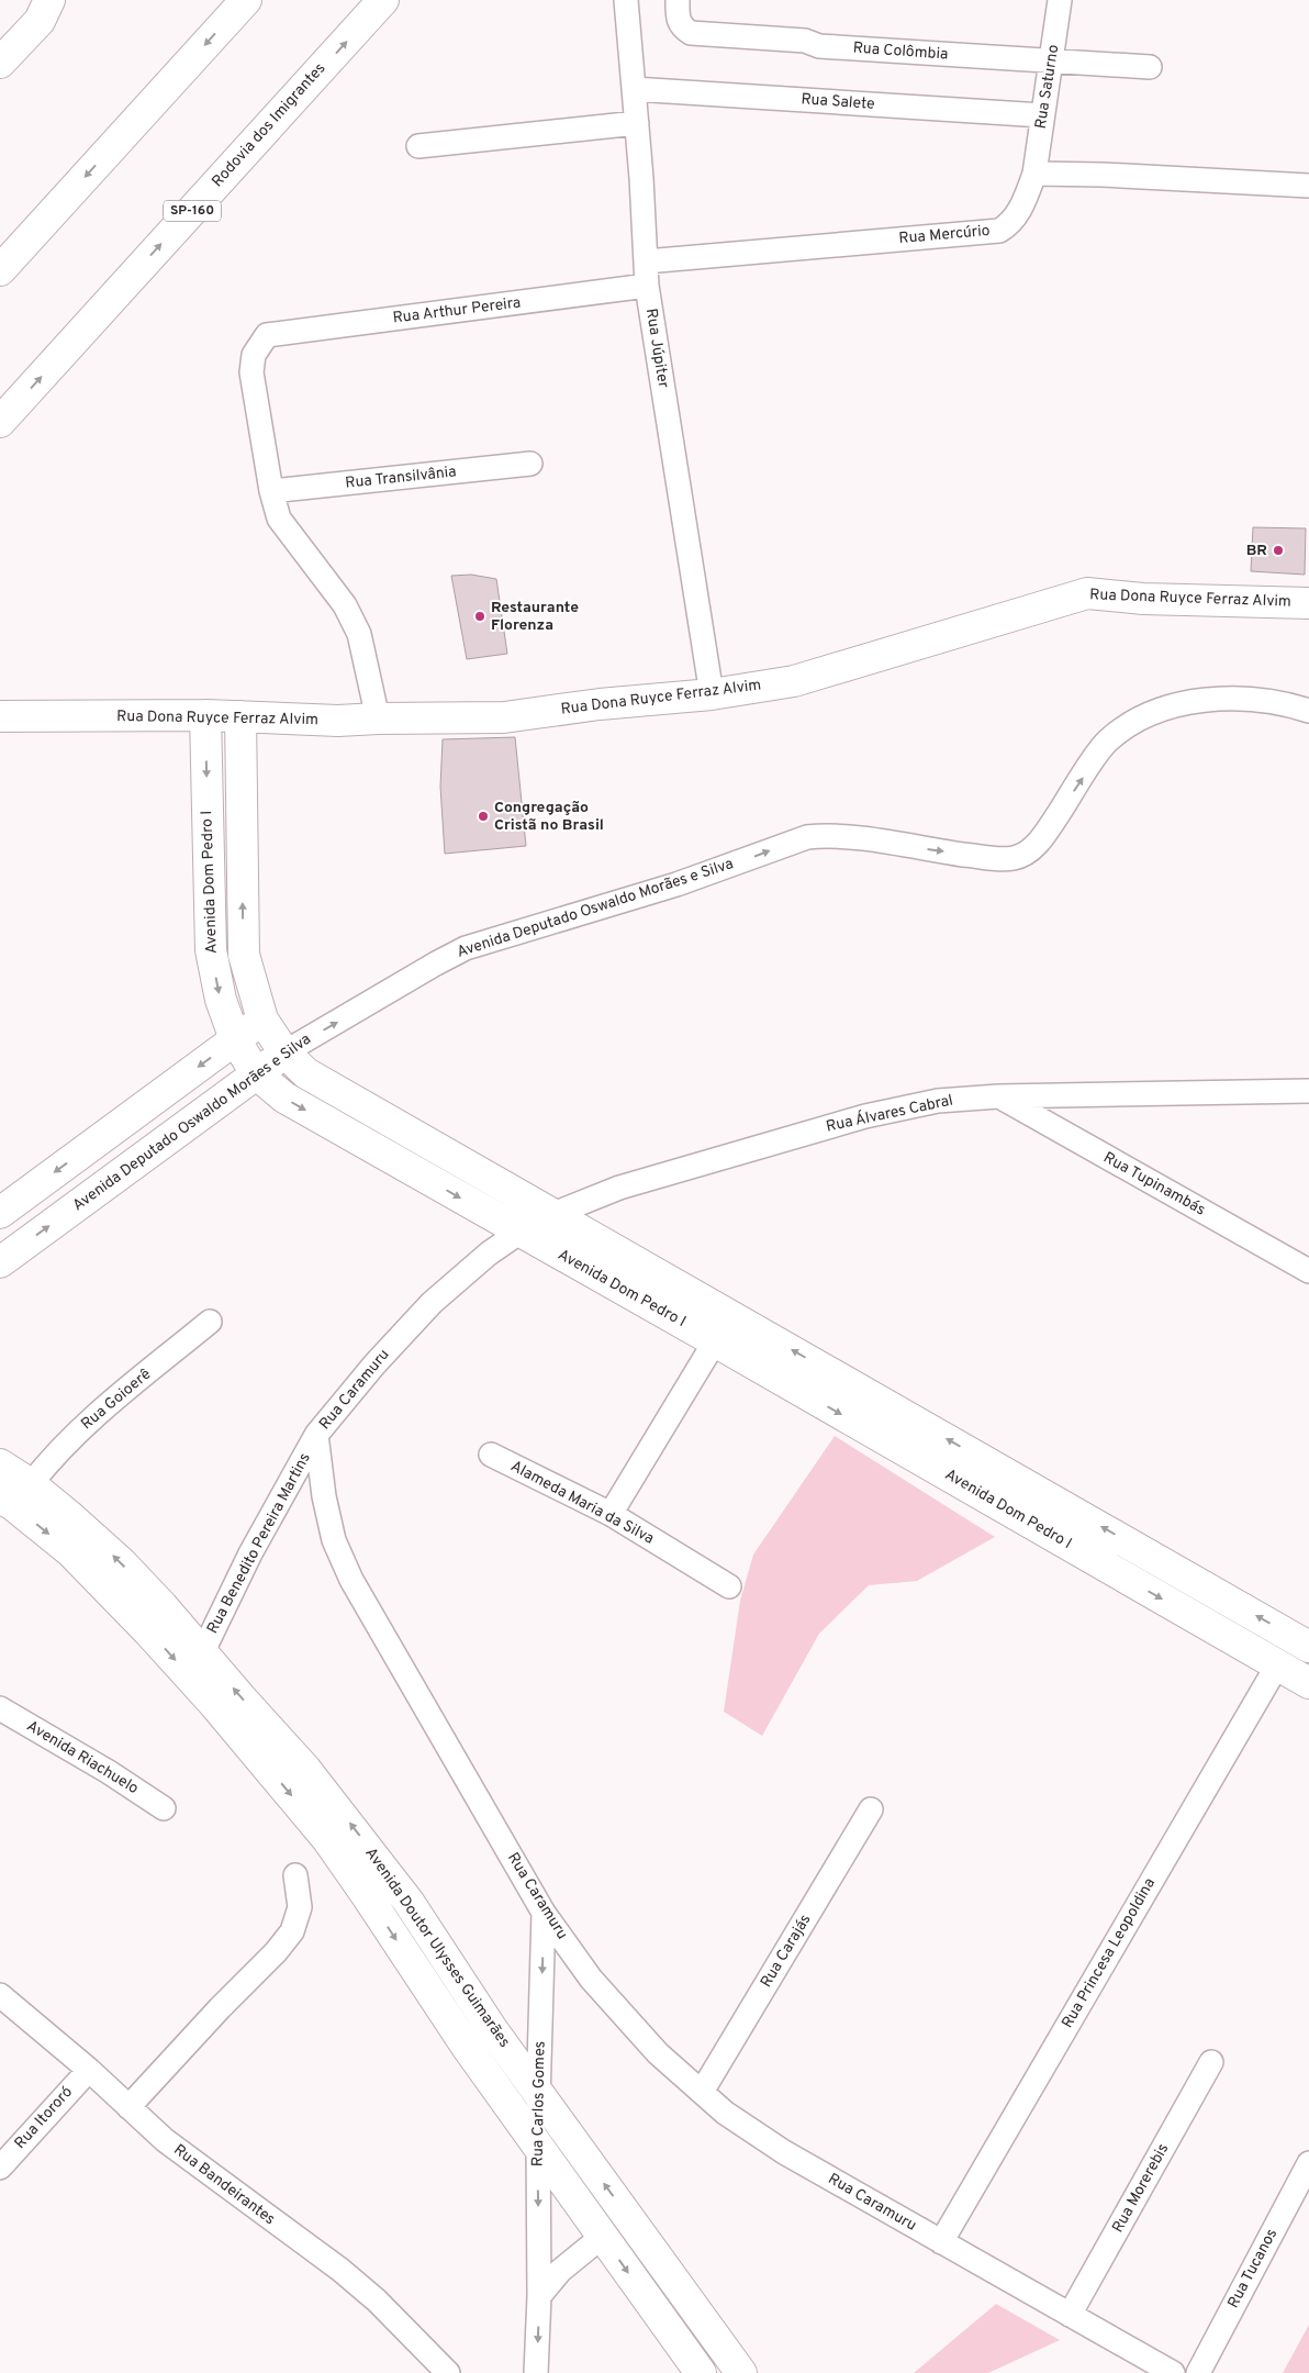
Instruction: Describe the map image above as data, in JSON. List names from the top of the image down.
{
  "streets": {
    "main road": [
      "Rodovia dos Imigrantes",
      "SP-160",
      "Rua Dona Ruyce Ferraz Alvim",
      "Avenida Dom Pedro I",
      "Avenida Deputado Oswaldo Morães e Silva",
      "Avenida Doutor Ulysses Guimarães"
    ],
    "street": [
      "Rua Colômbia",
      "Rua Saturno",
      "Rua Salete",
      "Rua Mercúrio",
      "Rua Arthur Pereira",
      "Rua Júpiter",
      "Rua Transilvânia",
      "Rua Álvares Cabral",
      "Rua Tupinambás",
      "Rua Caramuru",
      "Rua Goioerê",
      "Alameda Maria da Silva",
      "Rua Benedito Pereira Martins",
      "Avenida Riachuelo",
      "Rua Carajás",
      "Rua Princesa Leopoldina",
      "Rua Carlos Gomes",
      "Rua Itororó",
      "Rua Bandeirantes",
      "Rua Morerebis",
      "Rua Tucanos"
    ]
  },
  "crossings": [
    ["Rua Colômbia", "Rua Saturno"],
    ["Rua Saturno", "Rua Salete"],
    ["Rua Saturno", "Rua Mercúrio"],
    ["Rua Salete", "Rua Júpiter"],
    ["Rua Mercúrio", "Rua Júpiter"],
    ["Rua Arthur Pereira", "Rua Júpiter"],
    ["Rua Arthur Pereira", "Rua Transilvânia"],
    ["Rua Júpiter", "Rua Dona Ruyce Ferraz Alvim"],
    ["Rua Dona Ruyce Ferraz Alvim", "Avenida Dom Pedro I"],
    ["Avenida Dom Pedro I", "Avenida Deputado Oswaldo Morães e Silva"],
    ["Avenida Dom Pedro I", "Rua Álvares Cabral"],
    ["Avenida Dom Pedro I", "Rua Caramuru"],
    ["Avenida Dom Pedro I", "Rua Princesa Leopoldina"],
    ["Rua Álvares Cabral", "Rua Tupinambás"],
    ["Rua Álvares Cabral", "Rua Caramuru"],
    ["Rua Caramuru", "Rua Benedito Pereira Martins"],
    ["Rua Caramuru", "Rua Carajás"],
    ["Rua Caramuru", "Rua Princesa Leopoldina"],
    ["Rua Caramuru", "Rua Carlos Gomes"],
    ["Rua Caramuru", "Rua Morerebis"],
    ["Rua Goioerê", "Avenida Doutor Ulysses Guimarães"],
    ["Rua Benedito Pereira Martins", "Avenida Doutor Ulysses Guimarães"],
    ["Avenida Doutor Ulysses Guimarães", "Rua Carlos Gomes"],
    ["Rua Itororó", "Rua Bandeirantes"]
  ],
  "one_way": ["Avenida Deputado Oswaldo Morães e Silva", "Rua Carlos Gomes"],
  "places": ["BR", "Restaurante Florenza", "Congregação Cristã no Brasil"]
}
